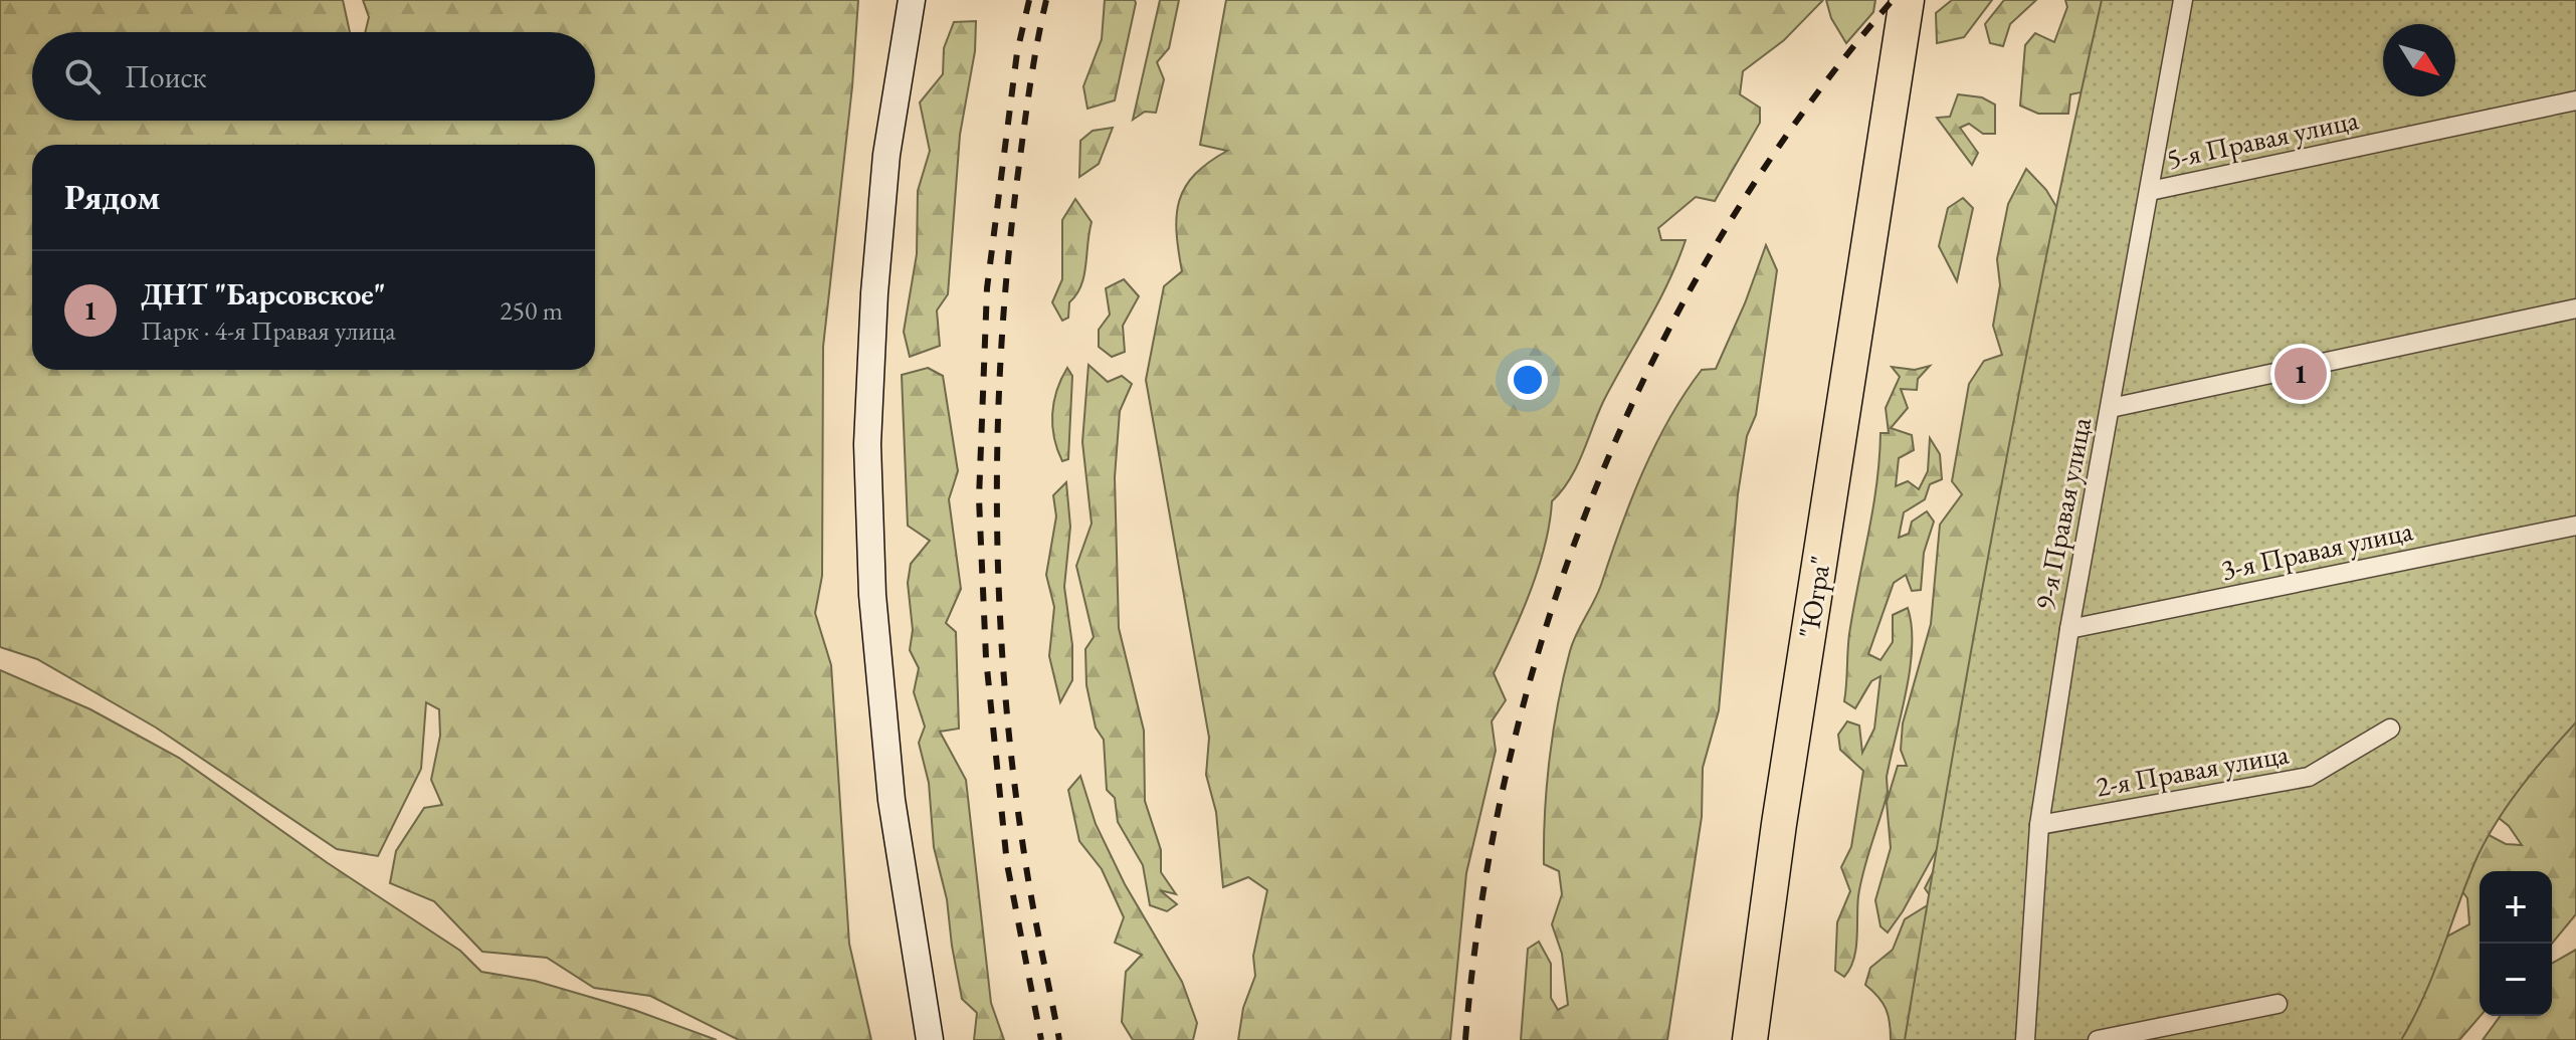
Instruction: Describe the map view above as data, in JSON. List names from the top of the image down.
{
  "streets": {
    "highway": ["\"Югра\""],
    "street": [
      "5-я Правая улица",
      "9-я Правая улица",
      "3-я Правая улица",
      "2-я Правая улица"
    ]
  },
  "crossings": [
    ["5-я Правая улица", "9-я Правая улица"],
    ["9-я Правая улица", "3-я Правая улица"],
    ["9-я Правая улица", "2-я Правая улица"]
  ],
  "north": "bottom right",
  "page": {
    "search": "Поиск",
    "heading": "Рядом",
    "list": [
      {
        "mark": "1",
        "name": "ДНТ \"Барсовское\"",
        "note": "Парк · 4-я Правая улица",
        "value": "250 m"
      }
    ],
    "pins": "1",
    "map_buttons": ["+", "−"]
  }
}
